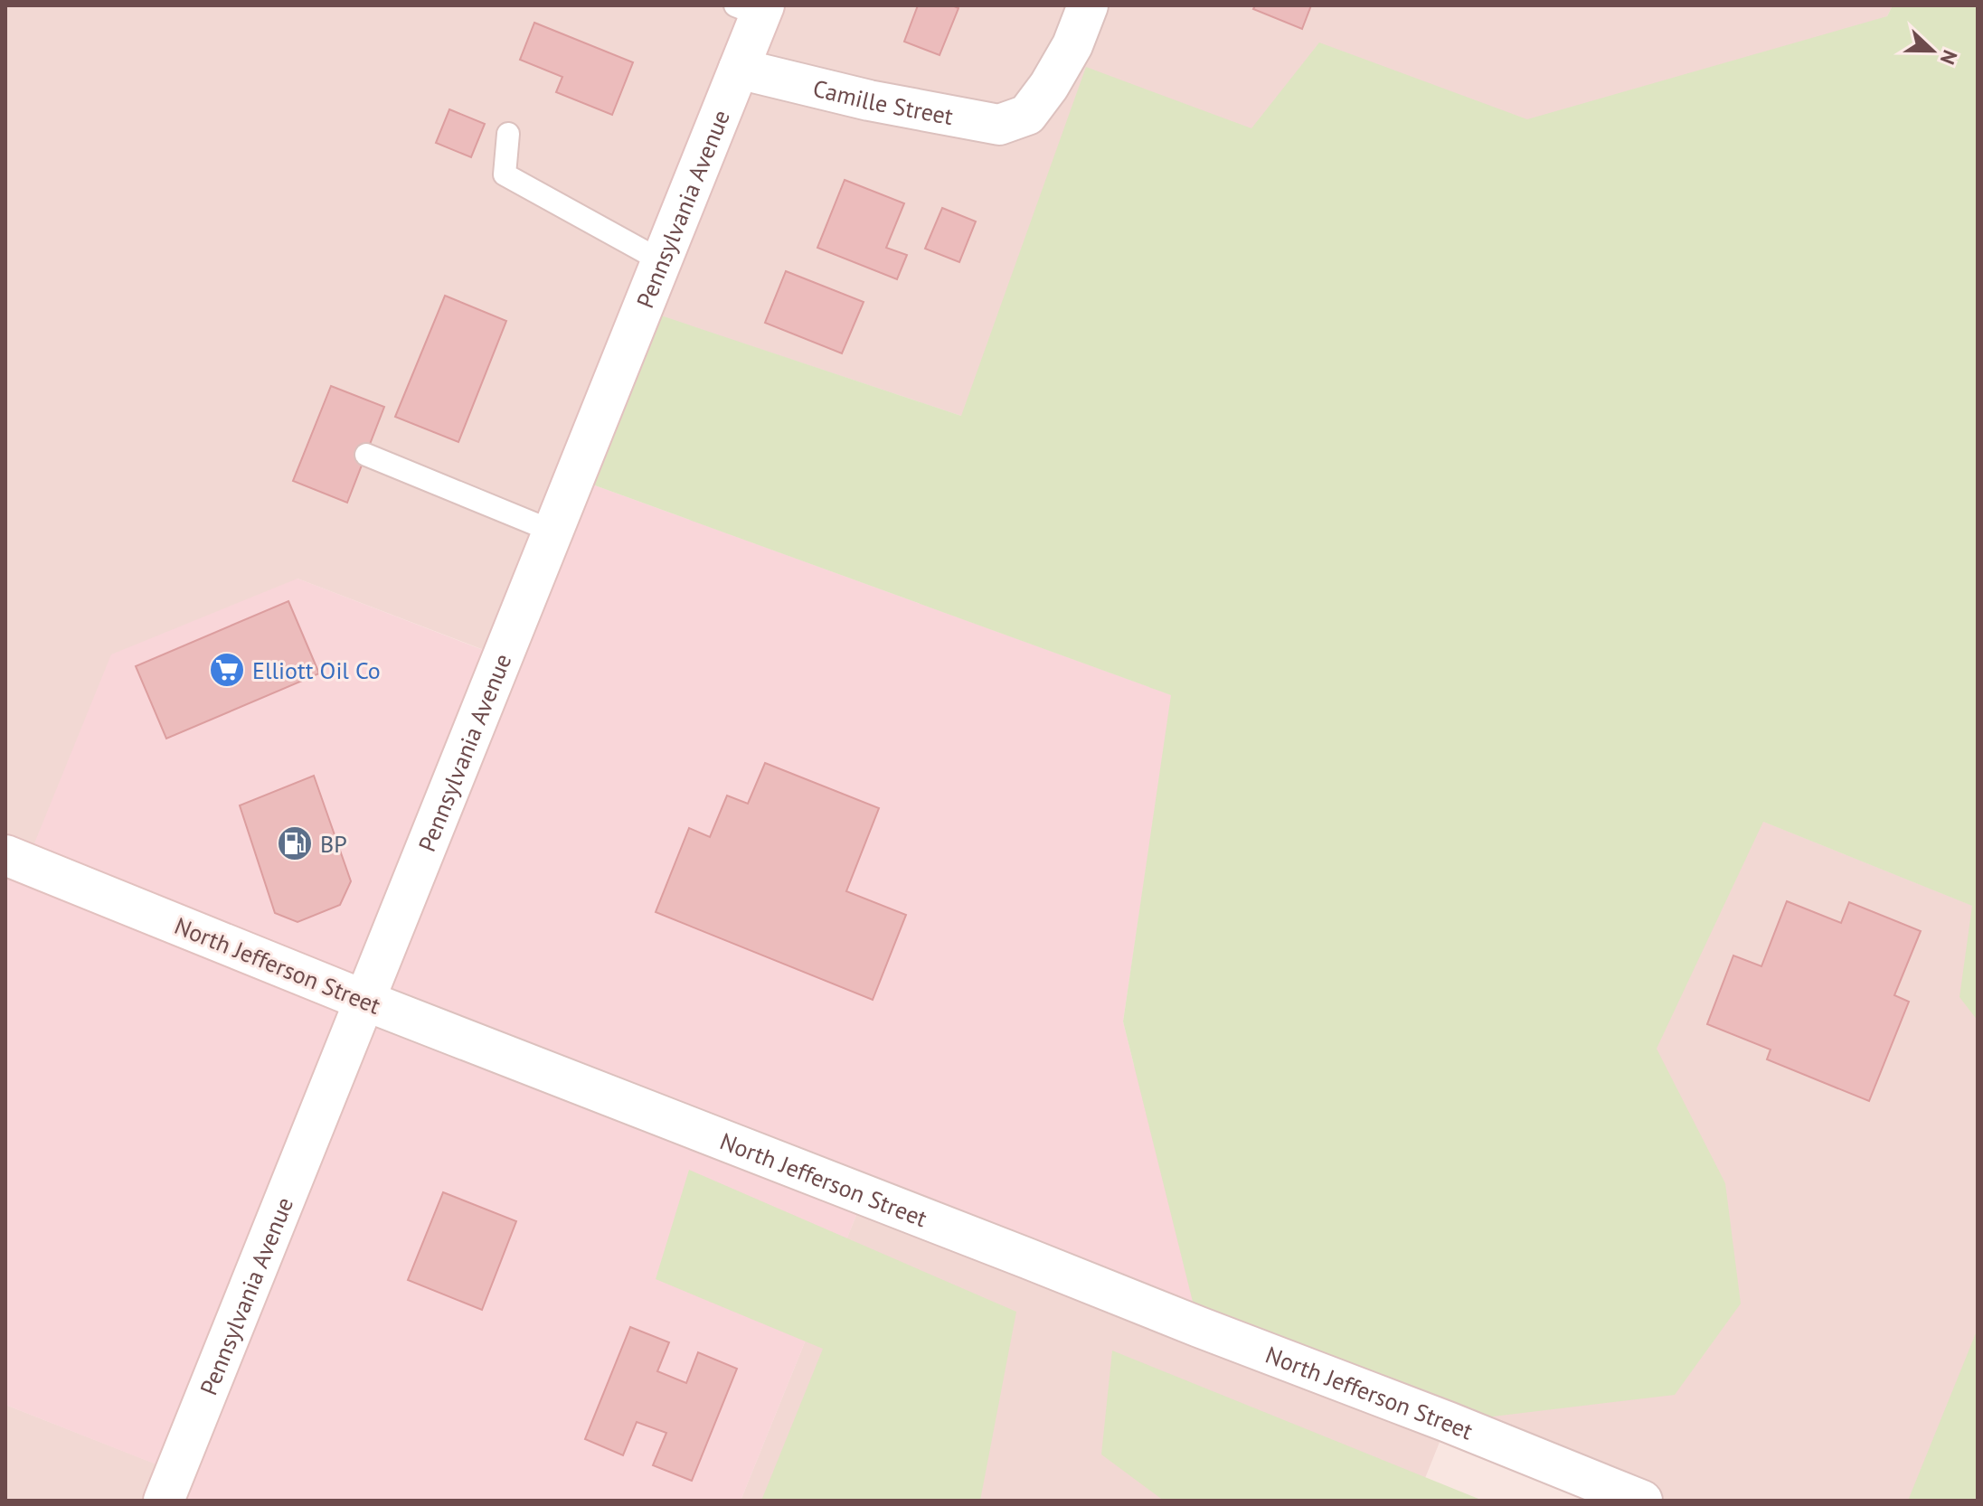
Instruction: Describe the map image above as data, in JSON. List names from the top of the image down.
{
  "streets": {
    "main road": ["Camille Street", "Pennsylvania Avenue", "North Jefferson Street"]
  },
  "crossings": [
    ["Camille Street", "Pennsylvania Avenue"],
    ["Pennsylvania Avenue", "North Jefferson Street"]
  ],
  "places": {
    "supermarket": ["Elliott Oil Co"],
    "fuel station": ["BP"]
  },
  "north": "right"
}
